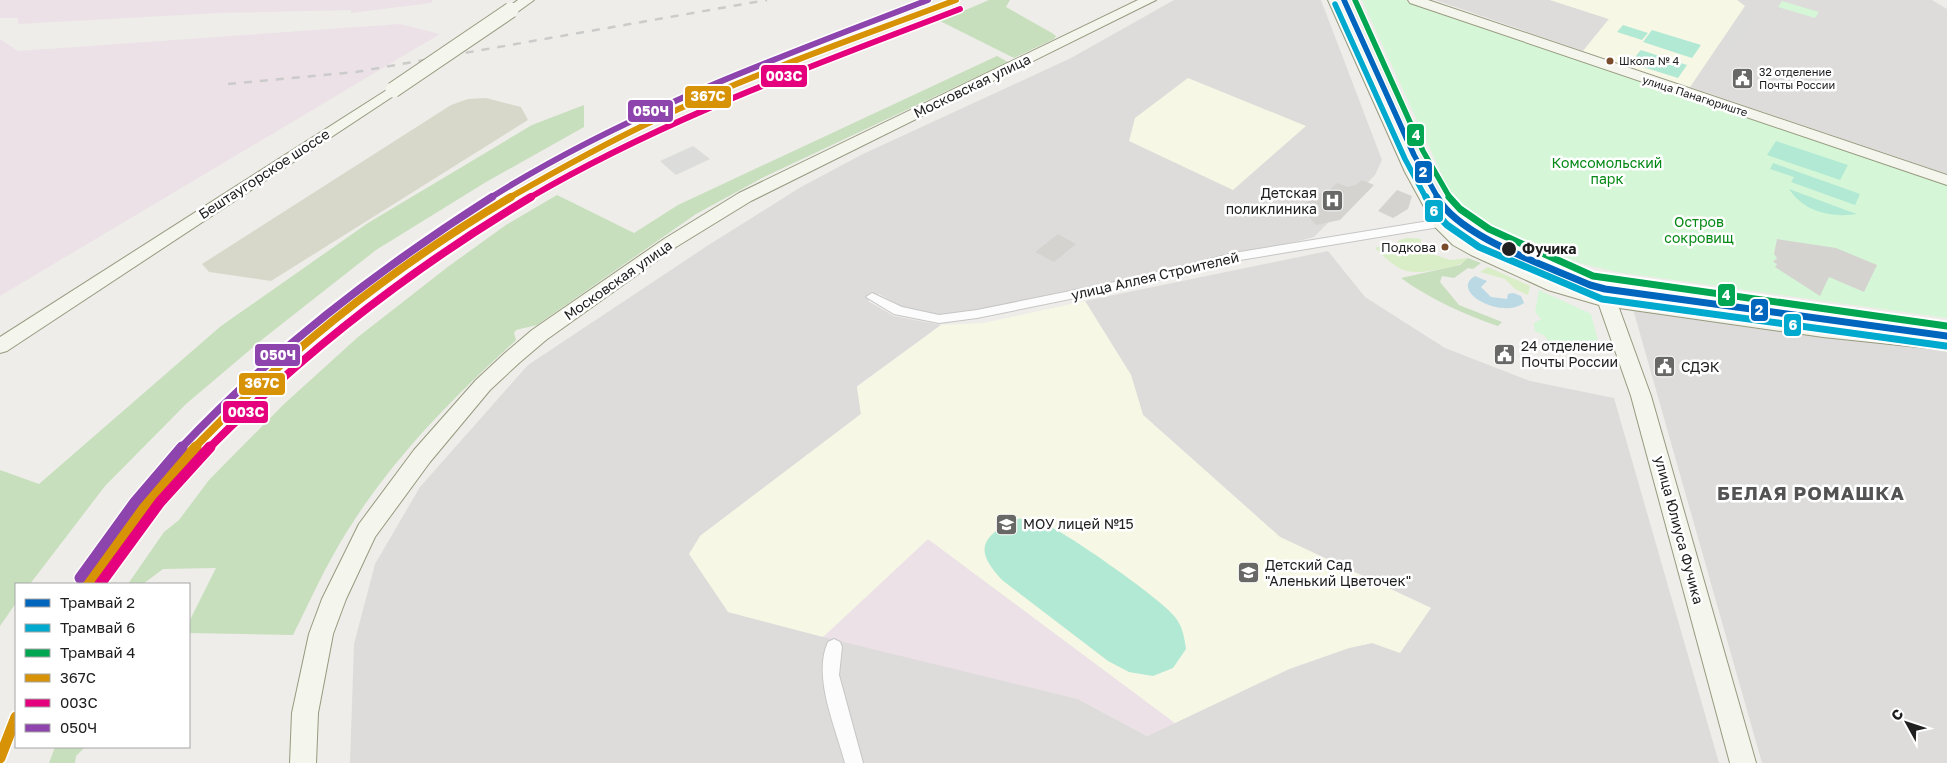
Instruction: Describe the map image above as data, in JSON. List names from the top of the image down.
{
  "streets": {
    "street": [
      "Московская улица",
      "улица Панагюриште",
      "Бештаугорское шоссе",
      "улица Аллея Строителей",
      "улица Юлиуса Фучика"
    ]
  },
  "districts": ["БЕЛАЯ РОМАШКА"],
  "parks": ["Комсомольский парк", "Остров сокровищ"],
  "places": {
    "other": ["Школа № 4", "Подкова", "Фучика"],
    "public building": ["32 отделение Почты России", "24 отделение Почты России", "СДЭК"],
    "hospital": ["Детская поликлиника"],
    "school or university": ["МОУ лицей №15", "Детский Сад \"Аленький Цветочек\""]
  },
  "lines": [
    "tram line 2",
    "tram line 4",
    "transit line 367С",
    "transit line 050Ч",
    "tram line 6",
    "transit line 003С"
  ],
  "legend": [
    "Трамвай 2",
    "Трамвай 6",
    "Трамвай 4",
    "367С",
    "003С",
    "050Ч"
  ],
  "north": "top left"
}
